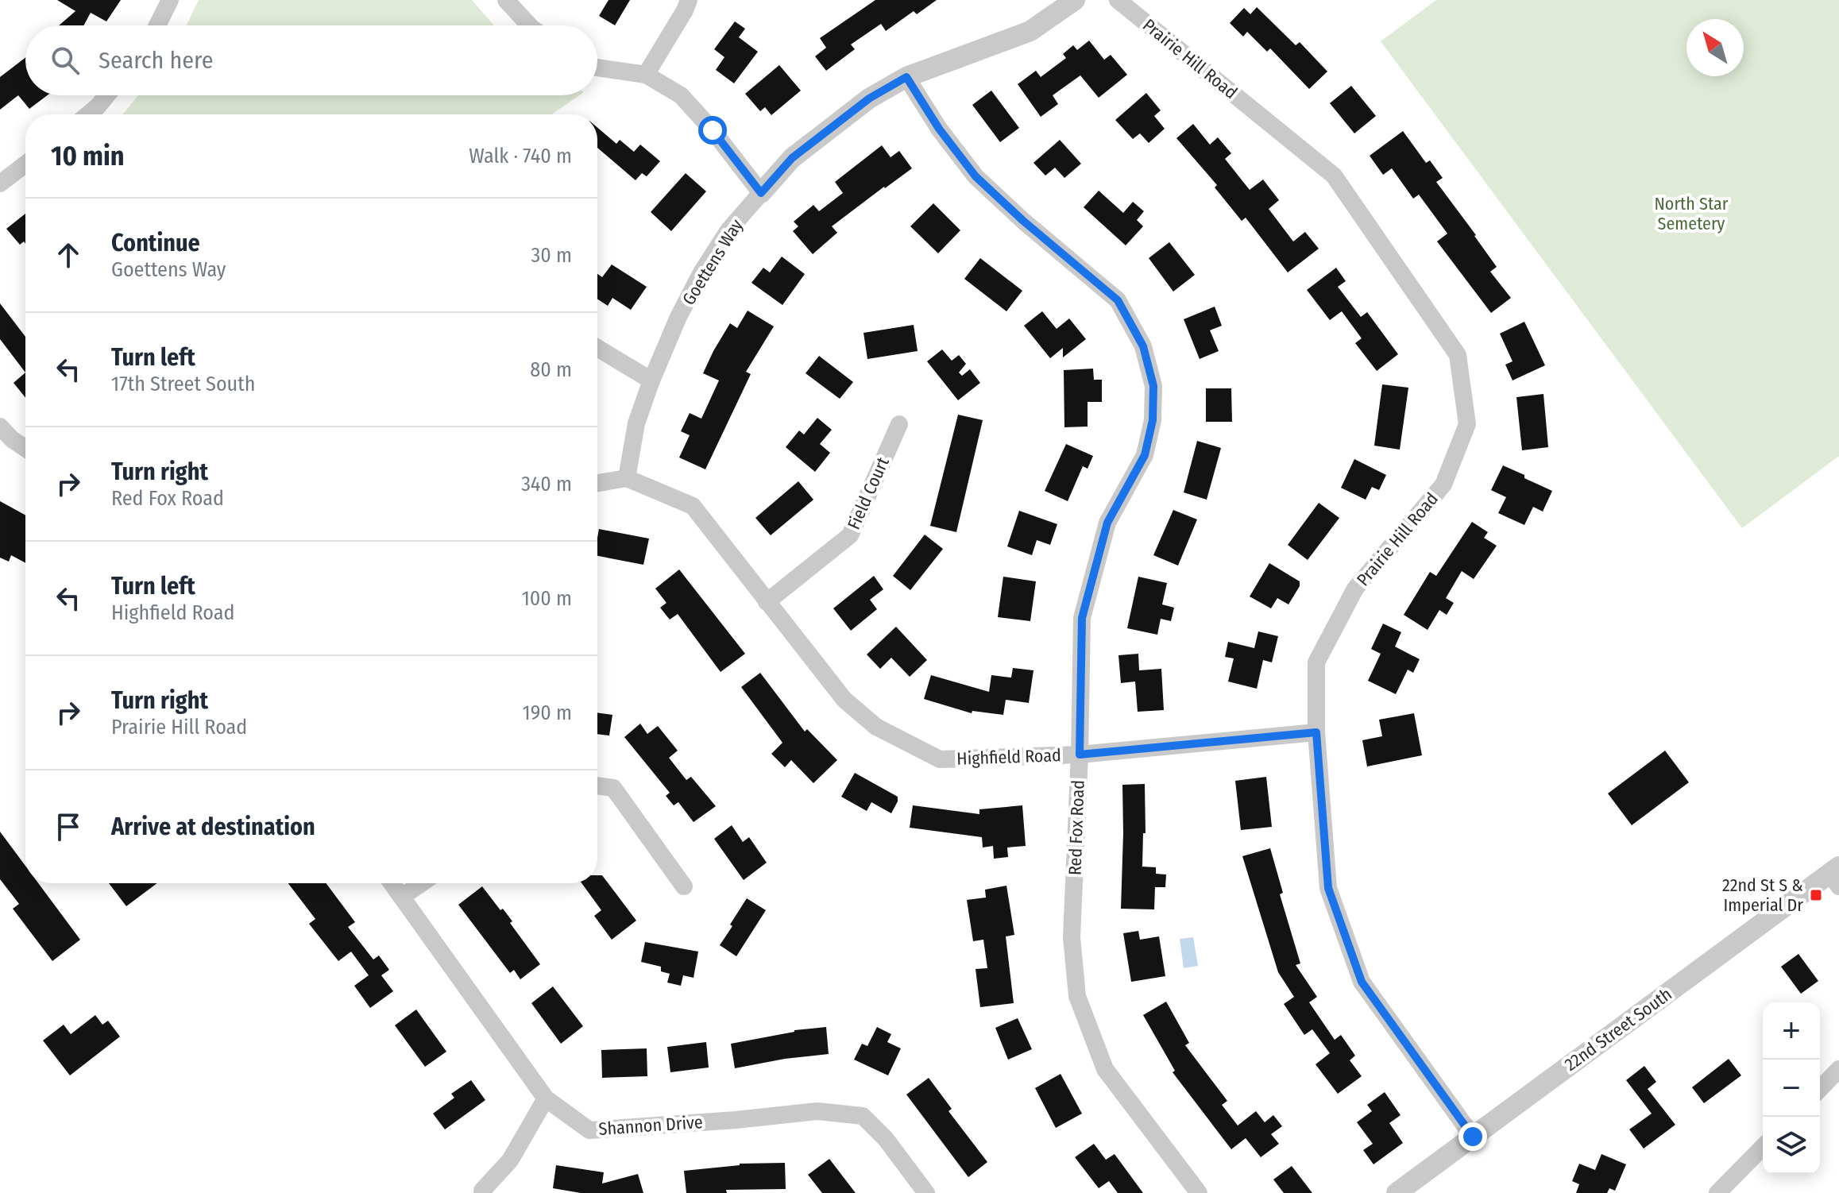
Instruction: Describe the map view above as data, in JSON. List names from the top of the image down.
{
  "streets": {
    "street": [
      "Prairie Hill Road",
      "Goettens Way",
      "Field Court",
      "Highfield Road",
      "Red Fox Road",
      "22nd Street South",
      "Shannon Drive"
    ]
  },
  "crossings": [
    ["Prairie Hill Road", "Highfield Road"],
    ["Prairie Hill Road", "22nd Street South"],
    ["Goettens Way", "Highfield Road"],
    ["Field Court", "Highfield Road"],
    ["Highfield Road", "Red Fox Road"]
  ],
  "parks": ["North Star Semetery"],
  "places": {
    "transit": ["22nd St S & Imperial Dr"]
  },
  "north": "top left",
  "page": {
    "search": "Search here",
    "heading": ["10 min", "Walk · 740 m"],
    "list": [
      ["Continue", "Goettens Way", "30 m"],
      ["Turn left", "17th Street South", "80 m"],
      ["Turn right", "Red Fox Road", "340 m"],
      ["Turn left", "Highfield Road", "100 m"],
      ["Turn right", "Prairie Hill Road", "190 m"],
      "Arrive at destination"
    ],
    "map_buttons": ["+", "−"]
  }
}
